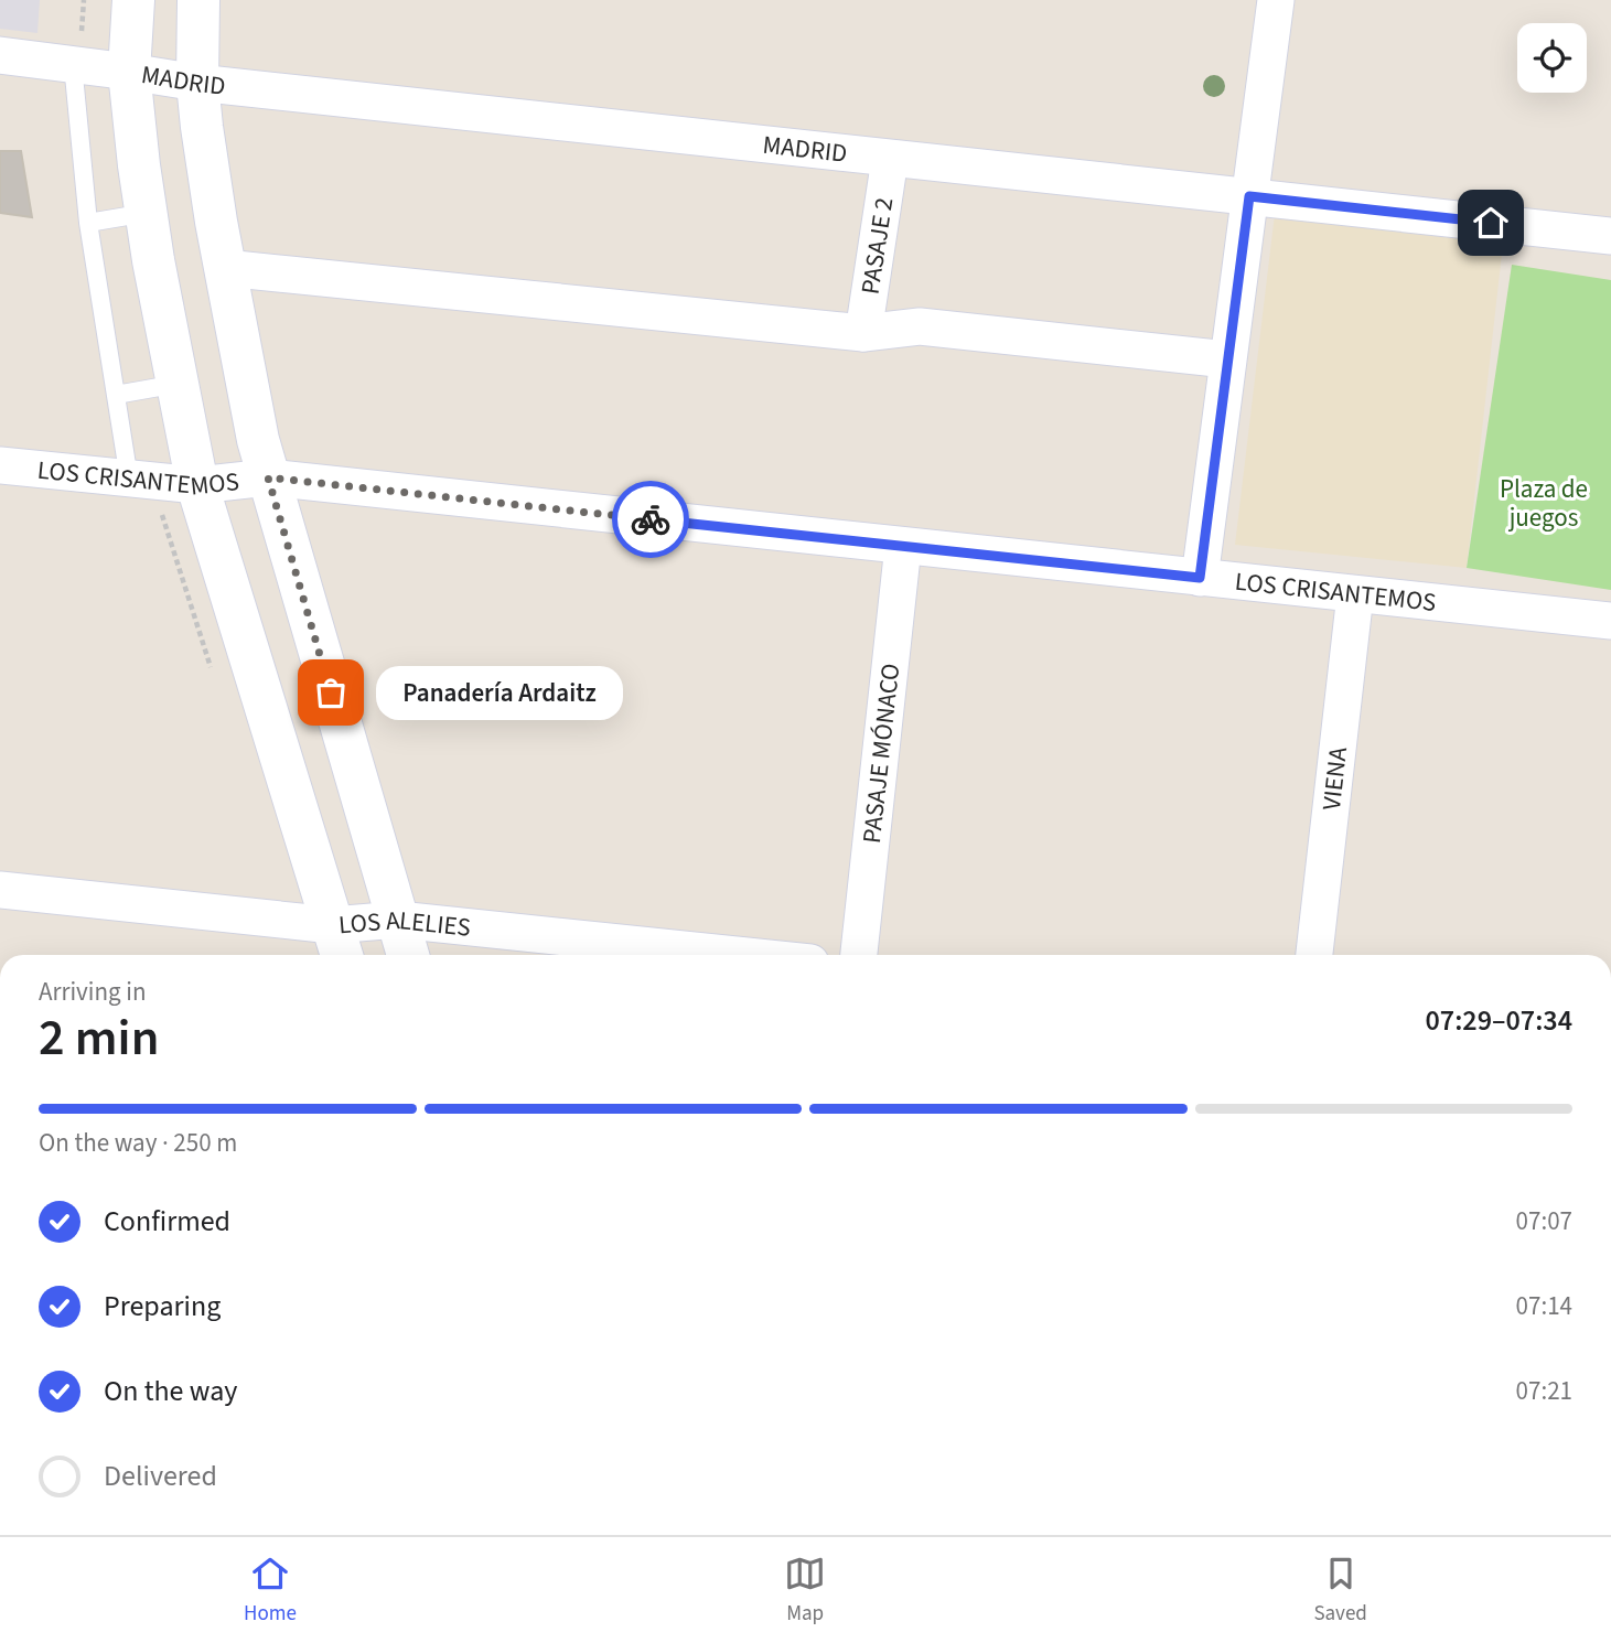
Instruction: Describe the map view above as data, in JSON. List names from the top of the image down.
{
  "streets": {
    "street": [
      "MADRID",
      "PASAJE 2",
      "LOS CRISANTEMOS",
      "PASAJE MÓNACO",
      "VIENA",
      "LOS ALELIES"
    ]
  },
  "crossings": [
    ["MADRID", "PASAJE 2"],
    ["LOS CRISANTEMOS", "PASAJE MÓNACO"],
    ["LOS CRISANTEMOS", "VIENA"]
  ],
  "parks": ["Plaza de juegos"],
  "places": ["Panadería Ardaitz"],
  "page": {
    "bubble": "Panadería Ardaitz",
    "heading": ["2 min", "Arriving in", "07:29–07:34"],
    "bar": "On the way · 250 m",
    "list": [
      ["Confirmed", "07:07"],
      ["Preparing", "07:14"],
      ["On the way", "07:21"],
      "Delivered"
    ],
    "tabs": ["Home", "Map", "Saved"]
  }
}
